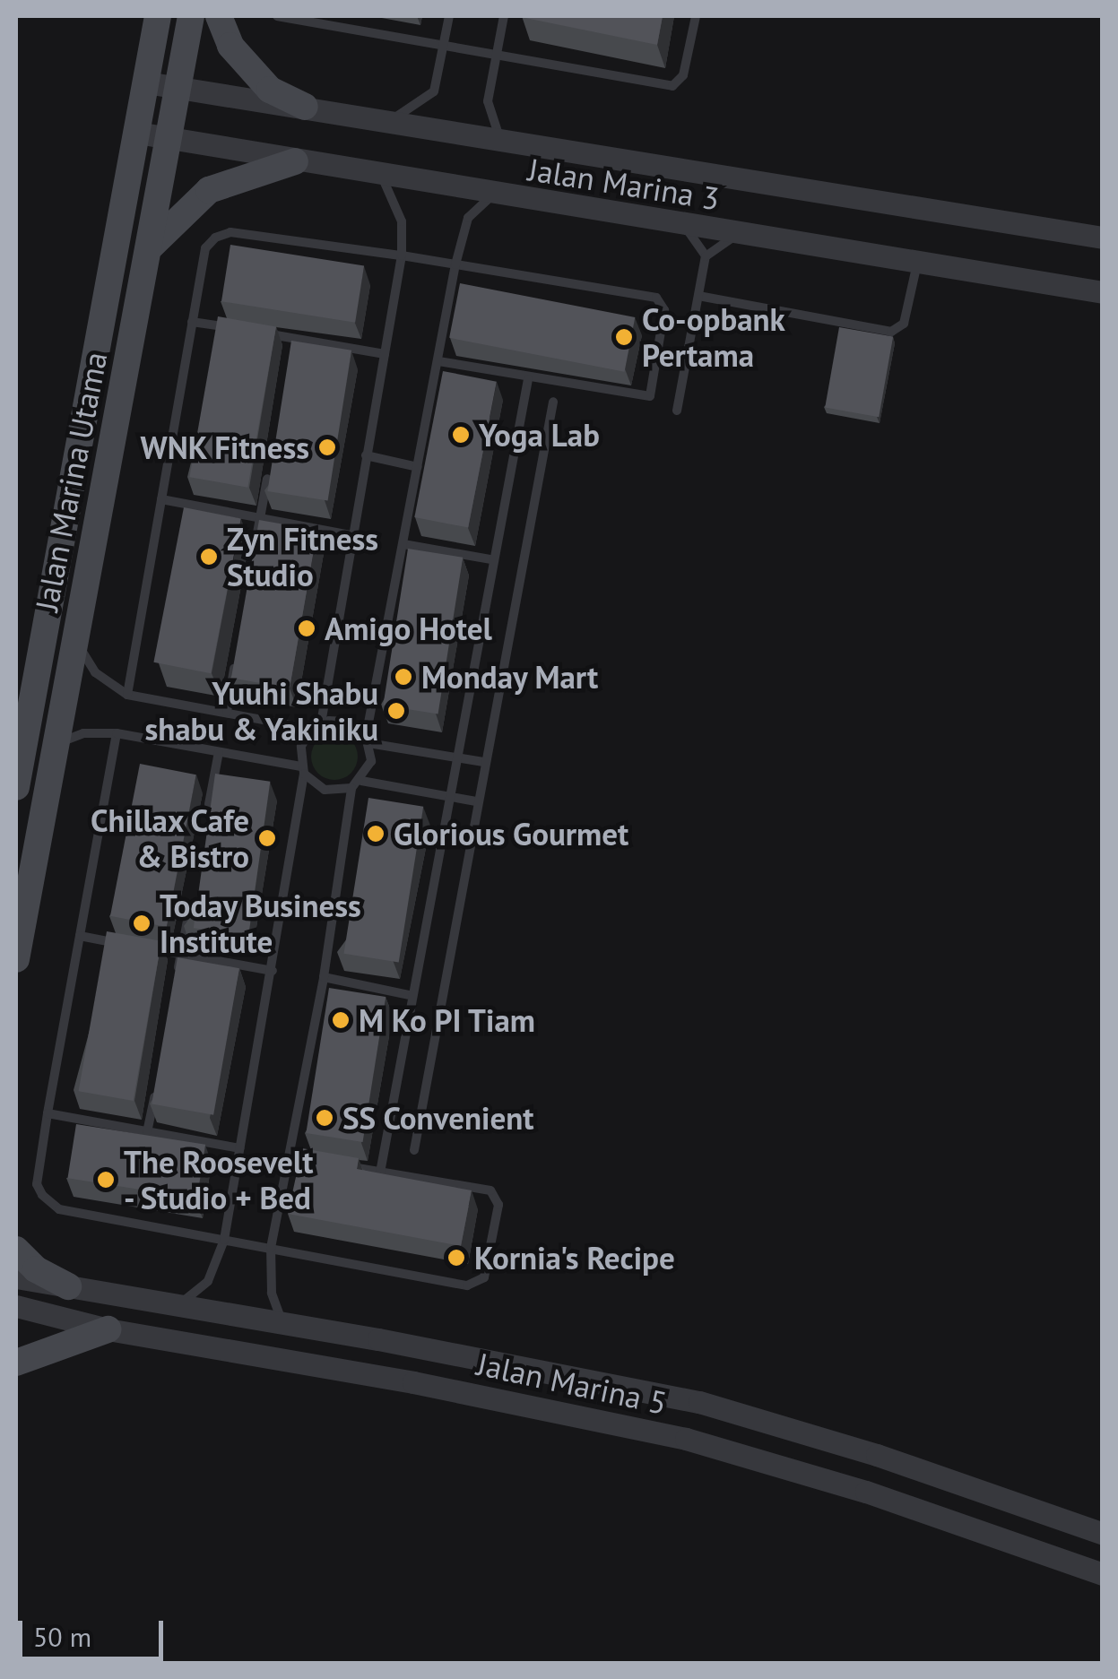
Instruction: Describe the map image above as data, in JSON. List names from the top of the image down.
{
  "streets": {
    "main road": ["Jalan Marina Utama"],
    "street": ["Jalan Marina 3", "Jalan Marina 5"]
  },
  "crossings": [
    ["Jalan Marina 3", "Jalan Marina Utama"]
  ],
  "places": [
    "Co-opbank Pertama",
    "Yoga Lab",
    "WNK Fitness",
    "Zyn Fitness Studio",
    "Amigo Hotel",
    "Monday Mart",
    "Yuuhi Shabu shabu & Yakiniku",
    "Glorious Gourmet",
    "Chillax Cafe & Bistro",
    "Today Business Institute",
    "M Ko PI Tiam",
    "SS Convenient",
    "The Roosevelt - Studio + Bed",
    "Kornia's Recipe"
  ],
  "scale_bar": "50 m"
}
